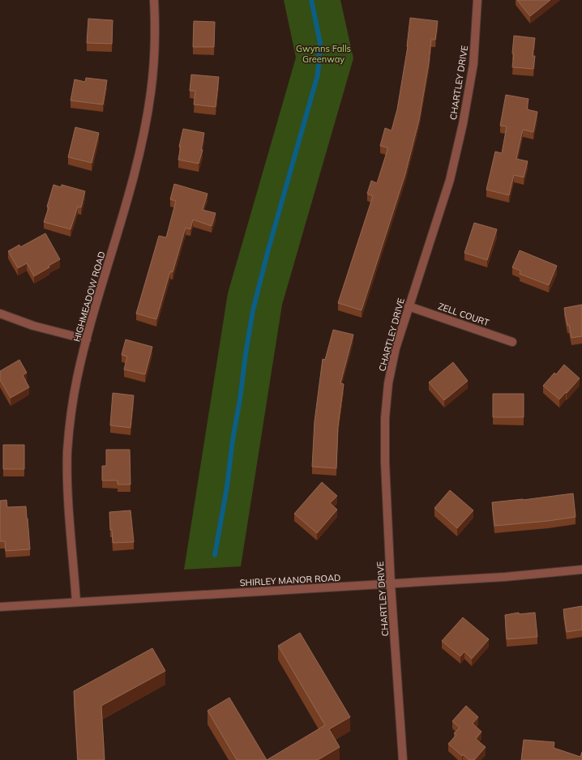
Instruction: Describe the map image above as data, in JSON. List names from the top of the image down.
{
  "streets": {
    "street": [
      "CHARTLEY DRIVE",
      "HIGHMEADOW ROAD",
      "ZELL COURT",
      "SHIRLEY MANOR ROAD"
    ]
  },
  "crossings": [
    ["CHARTLEY DRIVE", "ZELL COURT"],
    ["CHARTLEY DRIVE", "SHIRLEY MANOR ROAD"],
    ["HIGHMEADOW ROAD", "SHIRLEY MANOR ROAD"]
  ],
  "parks": ["Gwynns Falls Greenway"]
}
